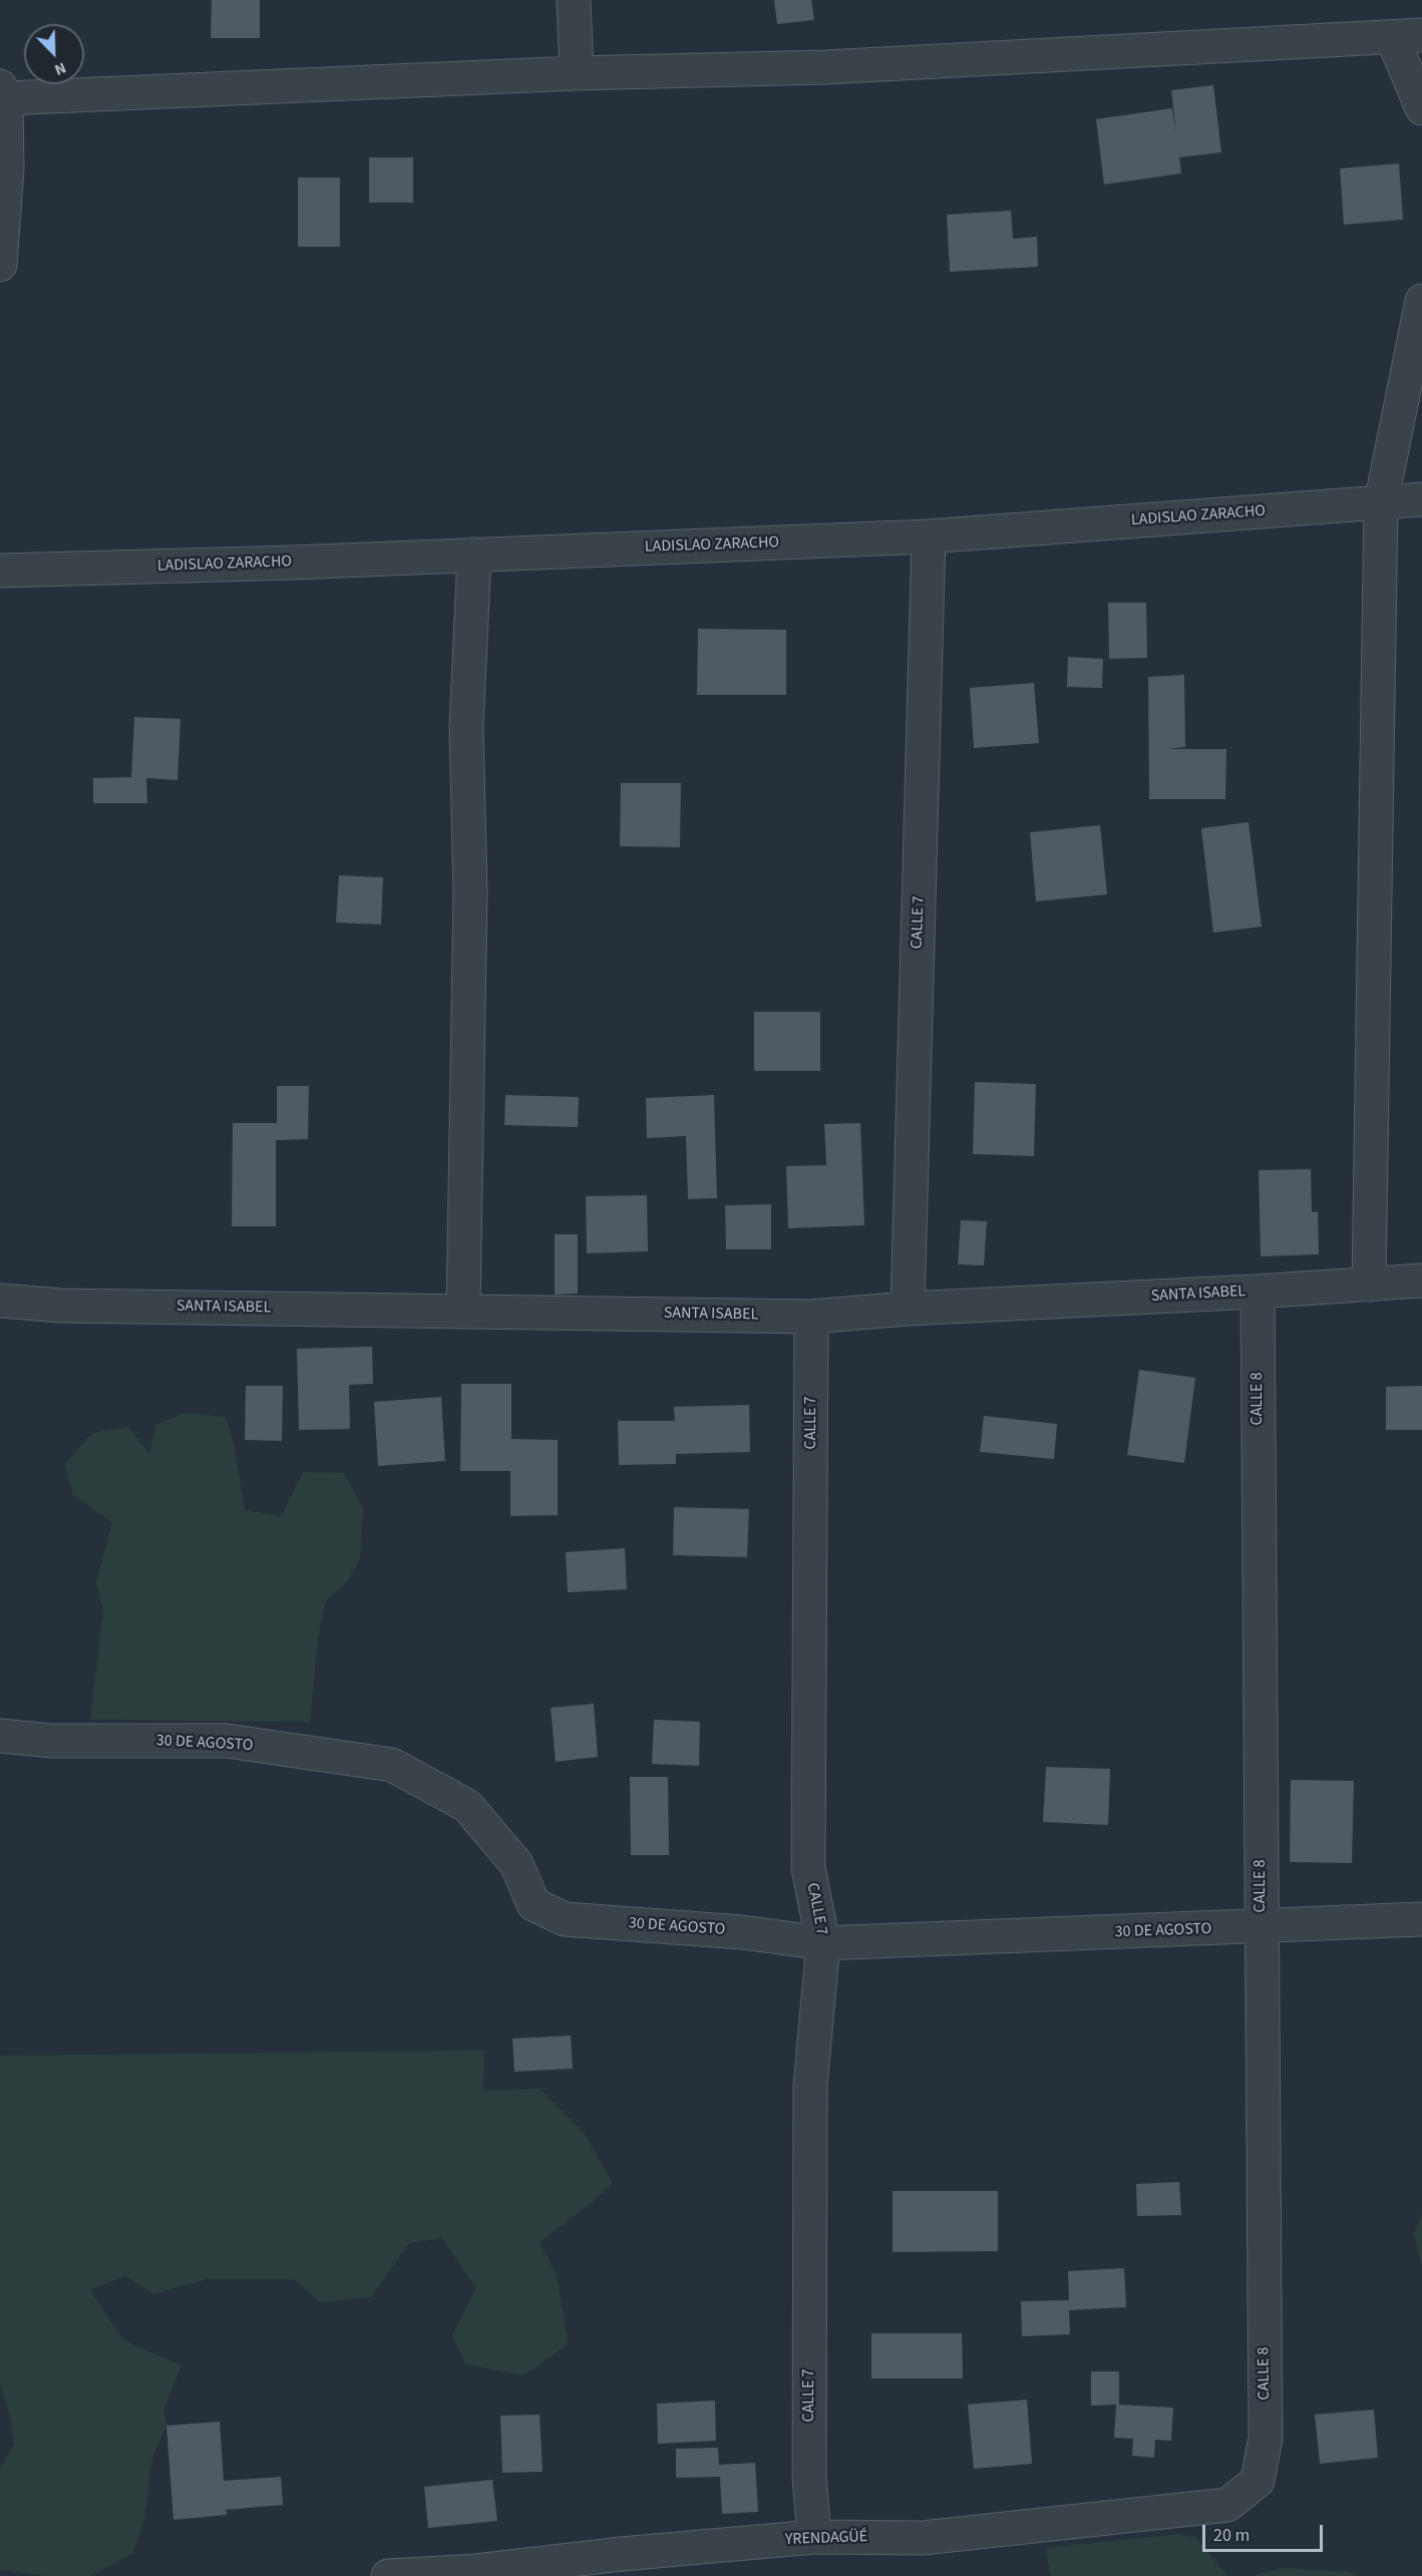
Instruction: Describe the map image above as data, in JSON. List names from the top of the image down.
{
  "streets": {
    "street": [
      "LADISLAO ZARACHO",
      "CALLE 7",
      "SANTA ISABEL",
      "CALLE 8",
      "30 DE AGOSTO",
      "YRENDAGÜÉ"
    ]
  },
  "crossings": [
    ["LADISLAO ZARACHO", "CALLE 7"],
    ["CALLE 7", "SANTA ISABEL"],
    ["CALLE 7", "30 DE AGOSTO"],
    ["CALLE 7", "YRENDAGÜÉ"],
    ["SANTA ISABEL", "CALLE 8"],
    ["CALLE 8", "30 DE AGOSTO"],
    ["CALLE 8", "YRENDAGÜÉ"]
  ],
  "scale_bar": "20 m",
  "north": "bottom right"
}
